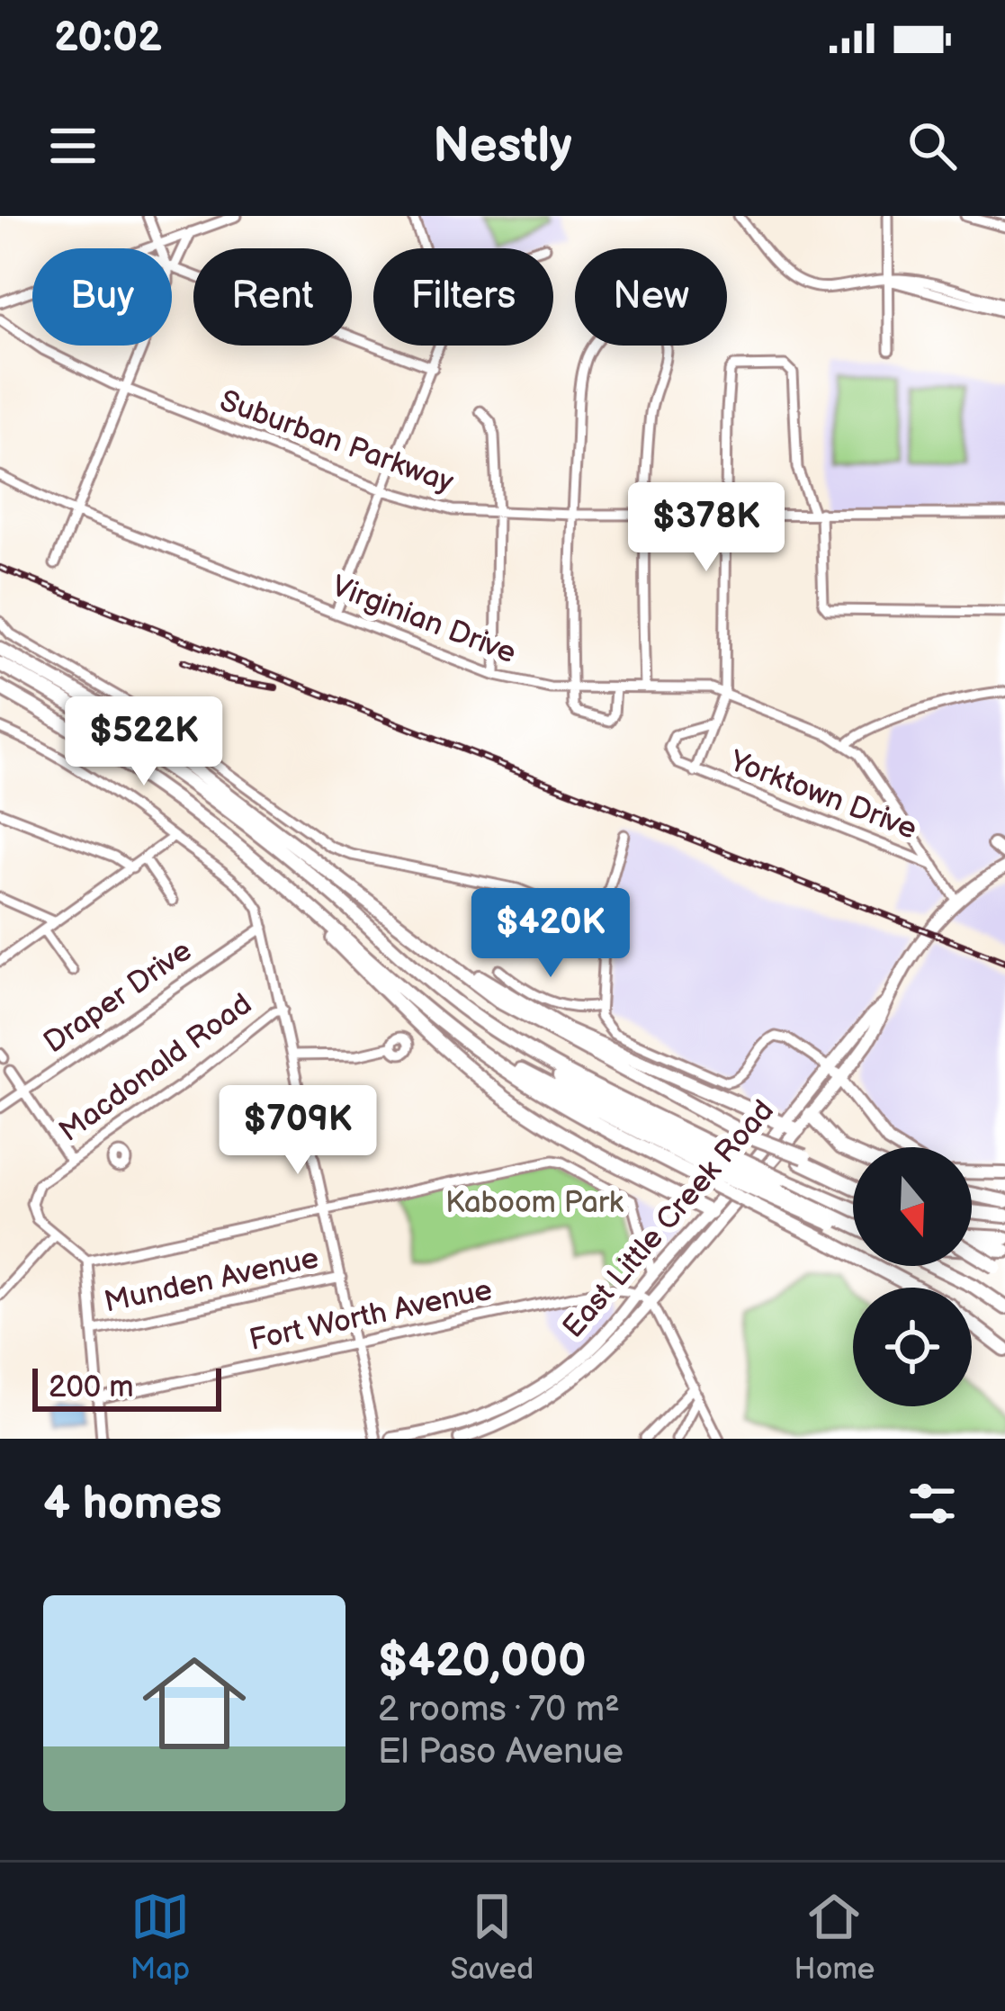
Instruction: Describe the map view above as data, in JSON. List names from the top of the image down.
{
  "streets": {
    "main road": ["East Little Creek Road"],
    "street": [
      "Suburban Parkway",
      "Virginian Drive",
      "Yorktown Drive",
      "Draper Drive",
      "Macdonald Road",
      "Munden Avenue",
      "Fort Worth Avenue"
    ]
  },
  "crossings": [
    ["Suburban Parkway", "Yorktown Drive"],
    ["Virginian Drive", "Yorktown Drive"],
    ["Virginian Drive", "East Little Creek Road"],
    ["East Little Creek Road", "Fort Worth Avenue"]
  ],
  "parks": ["Kaboom Park"],
  "scale_bar": "200 m",
  "north": "bottom",
  "page": {
    "status": "20:02",
    "header": "Nestly",
    "chip": [
      "Buy",
      "Rent",
      "Filters",
      "New"
    ],
    "price": [
      "$378K",
      "$522K",
      "$420K",
      "$709K"
    ],
    "scale": "200 m",
    "heading": "4 homes",
    "list": [
      {
        "name": "$420,000",
        "note": "2 rooms · 70 m² · El Paso Avenue"
      }
    ],
    "tabs": ["Map", "Saved", "Home"]
  }
}
